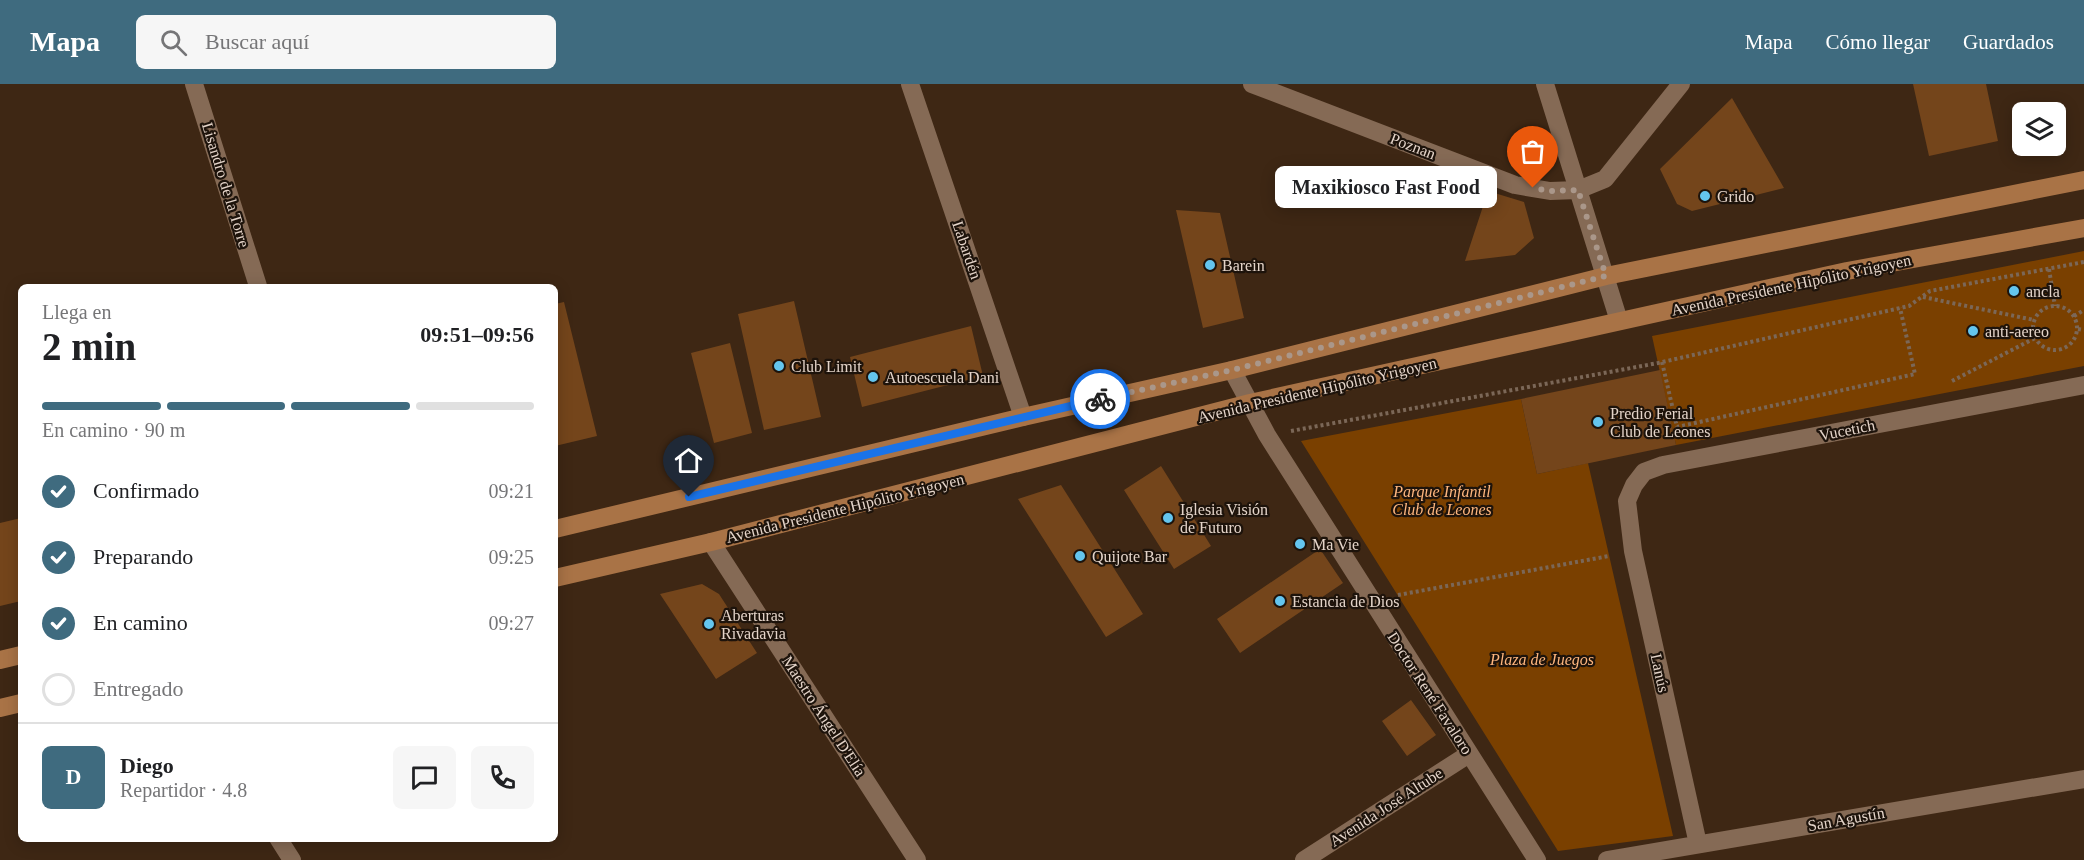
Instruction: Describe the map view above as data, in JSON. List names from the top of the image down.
{
  "streets": {
    "main road": ["Avenida Presidente Hipólito Yrigoyen"],
    "street": [
      "Poznan",
      "Lisandro de la Torre",
      "Labardén",
      "Vucetich",
      "Lanús",
      "Doctor René Favaloro",
      "Maestro Ángel D'Elía",
      "Avenida José Altube",
      "San Agustín"
    ]
  },
  "crossings": [
    ["Avenida Presidente Hipólito Yrigoyen", "Doctor René Favaloro"],
    ["Avenida Presidente Hipólito Yrigoyen", "Maestro Ángel D'Elía"],
    ["Vucetich", "Lanús"],
    ["Lanús", "San Agustín"],
    ["Doctor René Favaloro", "Avenida José Altube"]
  ],
  "parks": ["Parque Infantil Club de Leones", "Plaza de Juegos"],
  "places": [
    "Maxikiosco Fast Food",
    "Grido",
    "Barein",
    "ancla",
    "anti-aereo",
    "Club Limit",
    "Autoescuela Dani",
    "Predio Ferial Club de Leones",
    "Iglesia Visión de Futuro",
    "Ma Vie",
    "Quijote Bar",
    "Estancia de Dios",
    "Aberturas Rivadavia"
  ],
  "page": {
    "header": "Mapa",
    "search": "Buscar aquí",
    "nav": ["Mapa", "Cómo llegar", "Guardados"],
    "bubble": "Maxikiosco Fast Food",
    "heading": ["2 min", "Llega en", "09:51–09:56"],
    "panel": ["Diego", "Repartidor · 4.8"],
    "bar": "En camino · 90 m",
    "list": [
      ["Confirmado", "09:21"],
      ["Preparando", "09:25"],
      ["En camino", "09:27"],
      "Entregado"
    ],
    "round": "D"
  }
}
